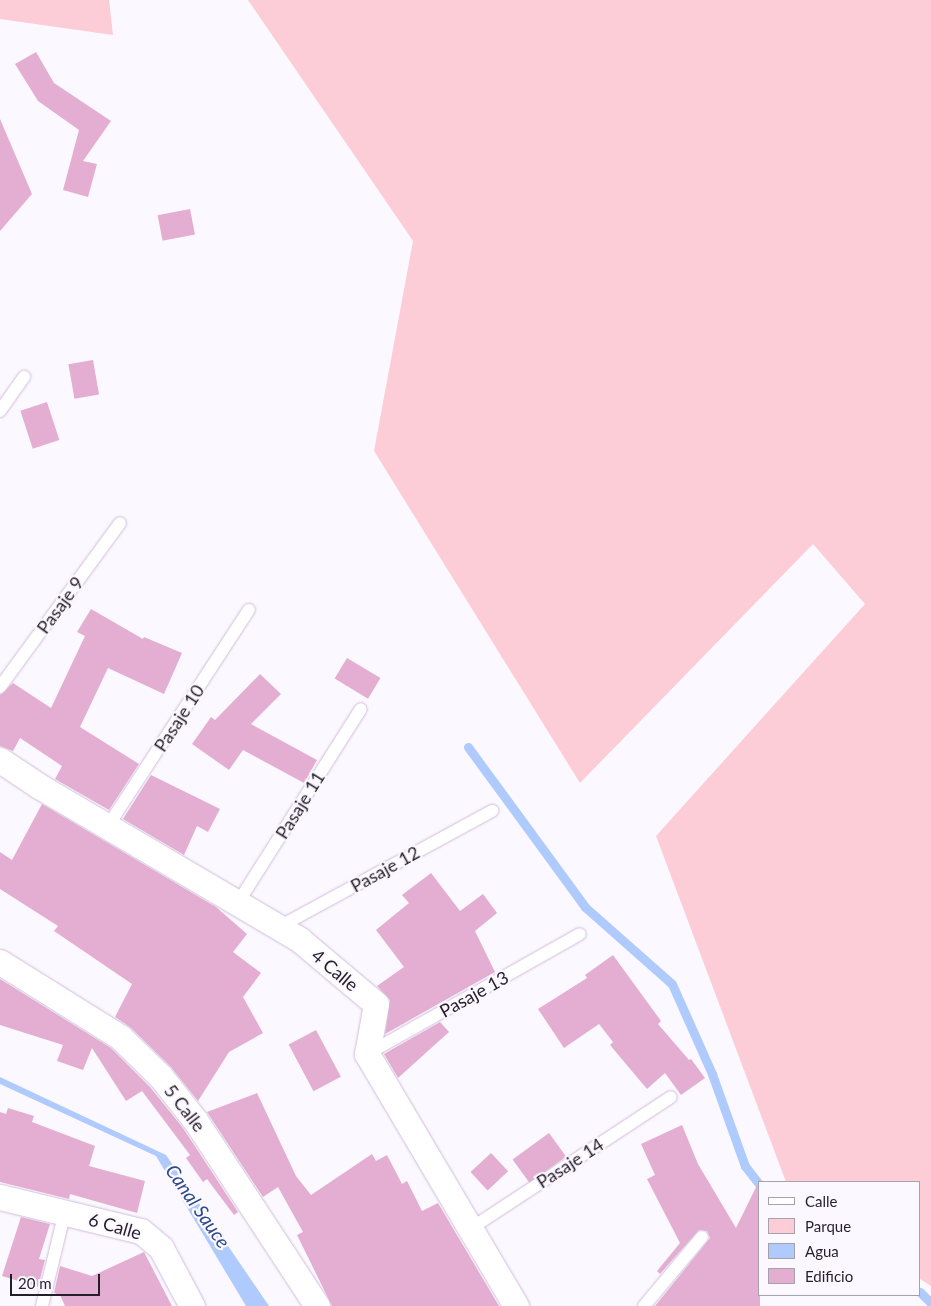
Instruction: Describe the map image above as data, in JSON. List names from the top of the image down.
{
  "streets": {
    "street": ["4 Calle", "5 Calle", "6 Calle"],
    "lane": [
      "Pasaje 9",
      "Pasaje 10",
      "Pasaje 11",
      "Pasaje 12",
      "Pasaje 13",
      "Pasaje 14"
    ]
  },
  "crossings": [
    ["Pasaje 10", "4 Calle"],
    ["Pasaje 11", "4 Calle"],
    ["Pasaje 12", "4 Calle"],
    ["4 Calle", "Pasaje 13"]
  ],
  "water": ["Canal Sauce"],
  "legend": [
    "Calle",
    "Parque",
    "Agua",
    "Edificio"
  ],
  "scale_bar": "20 m"
}
